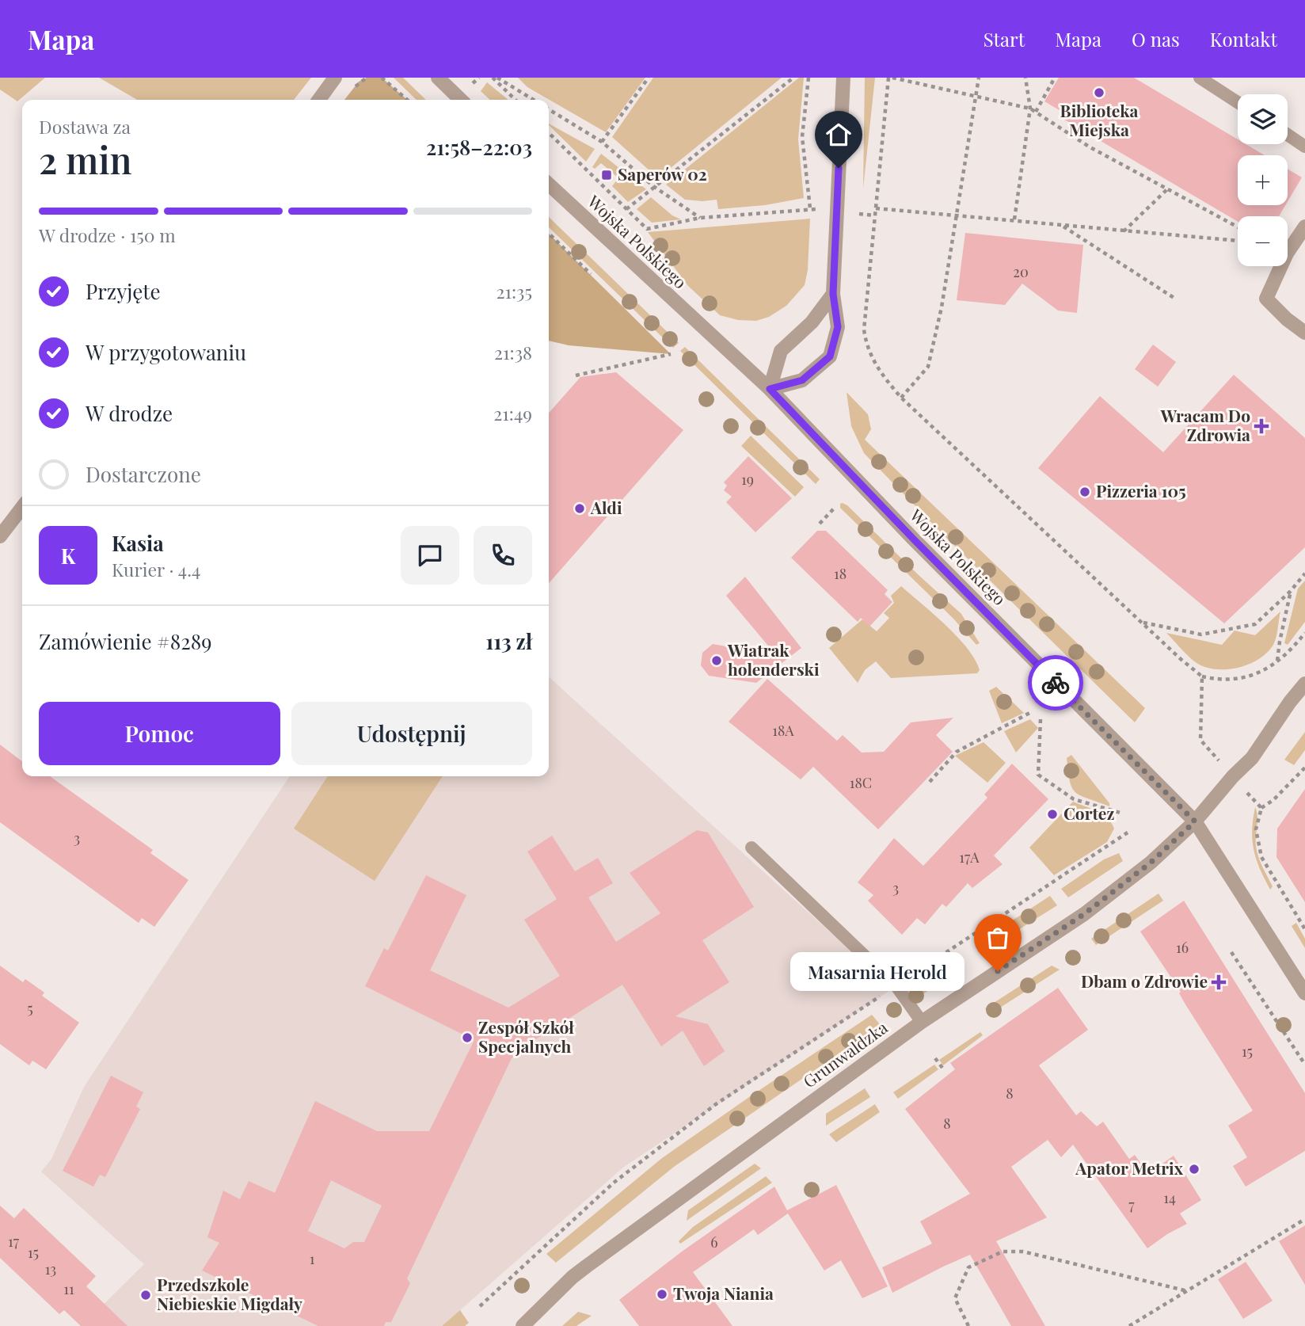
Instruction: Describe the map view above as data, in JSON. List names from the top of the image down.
{
  "streets": {
    "street": ["Wojska Polskiego", "Grunwaldzka"]
  },
  "crossings": [
    ["Wojska Polskiego", "Grunwaldzka"]
  ],
  "places": {
    "other": [
      "Biblioteka Miejska",
      "Pizzeria 105",
      "Aldi",
      "Wiatrak holenderski",
      "Cortez",
      "Masarnia Herold",
      "Zespół Szkół Specjalnych",
      "Apator Metrix",
      "Twoja Niania",
      "Przedszkole Niebieskie Migdały"
    ],
    "transit": ["Saperów 02"],
    "health": ["Wracam Do Zdrowia", "Dbam o Zdrowie"]
  },
  "house_numbers": [
    "20",
    "19",
    "18",
    "18A",
    "18C",
    "3",
    "17A",
    "3",
    "16",
    "5",
    "15",
    "8",
    "8",
    "14",
    "7",
    "17",
    "6",
    "15",
    "1",
    "13",
    "11"
  ],
  "page": {
    "header": "Mapa",
    "nav": [
      "Start",
      "Mapa",
      "O nas",
      "Kontakt"
    ],
    "map_buttons": ["+", "−"],
    "heading": ["2 min", "Dostawa za", "21:58–22:03"],
    "panel": [
      "Kasia",
      "Kurier · 4.4",
      "Zamówienie #8289",
      "113 zł"
    ],
    "bar": "W drodze · 150 m",
    "list": [
      ["Przyjęte", "21:35"],
      ["W przygotowaniu", "21:38"],
      ["W drodze", "21:49"],
      "Dostarczone"
    ],
    "round": "K",
    "buttons": ["Pomoc", "Udostępnij"],
    "bubble": "Masarnia Herold"
  }
}
